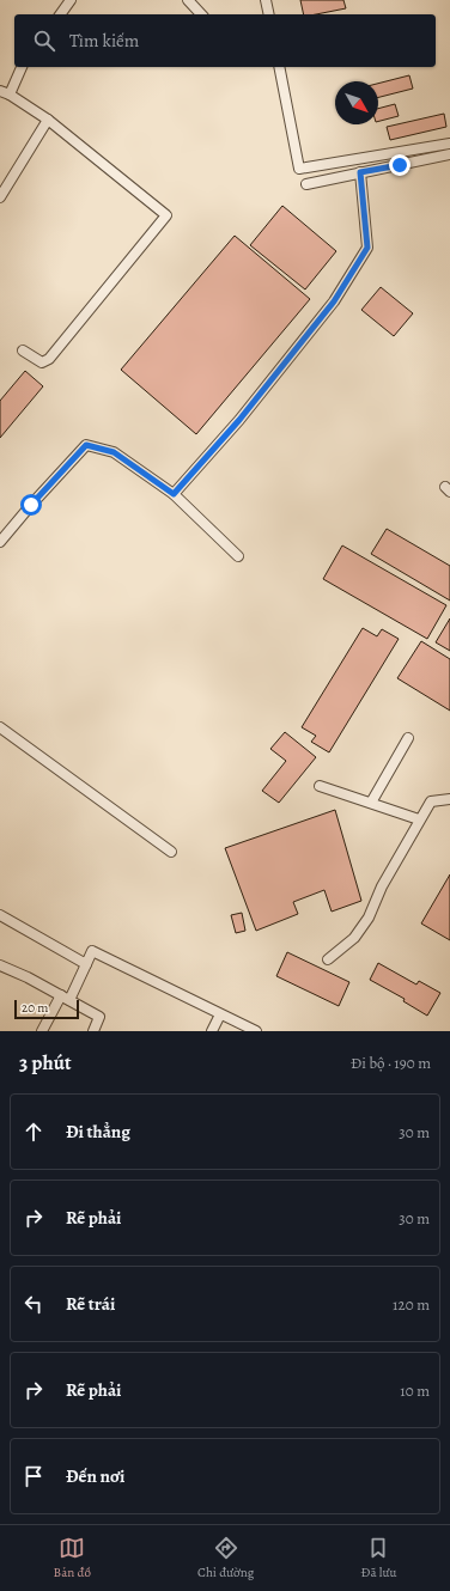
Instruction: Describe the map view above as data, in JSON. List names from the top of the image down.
{
  "scale_bar": "20 m",
  "north": "bottom right",
  "page": {
    "search": "Tìm kiếm",
    "scale": "20 m",
    "heading": ["3 phút", "Đi bộ · 190 m"],
    "list": [
      ["Đi thẳng", "30 m"],
      ["Rẽ phải", "30 m"],
      ["Rẽ trái", "120 m"],
      ["Rẽ phải", "10 m"],
      "Đến nơi"
    ],
    "nav": ["Bản đồ", "Chỉ đường", "Đã lưu"]
  }
}
